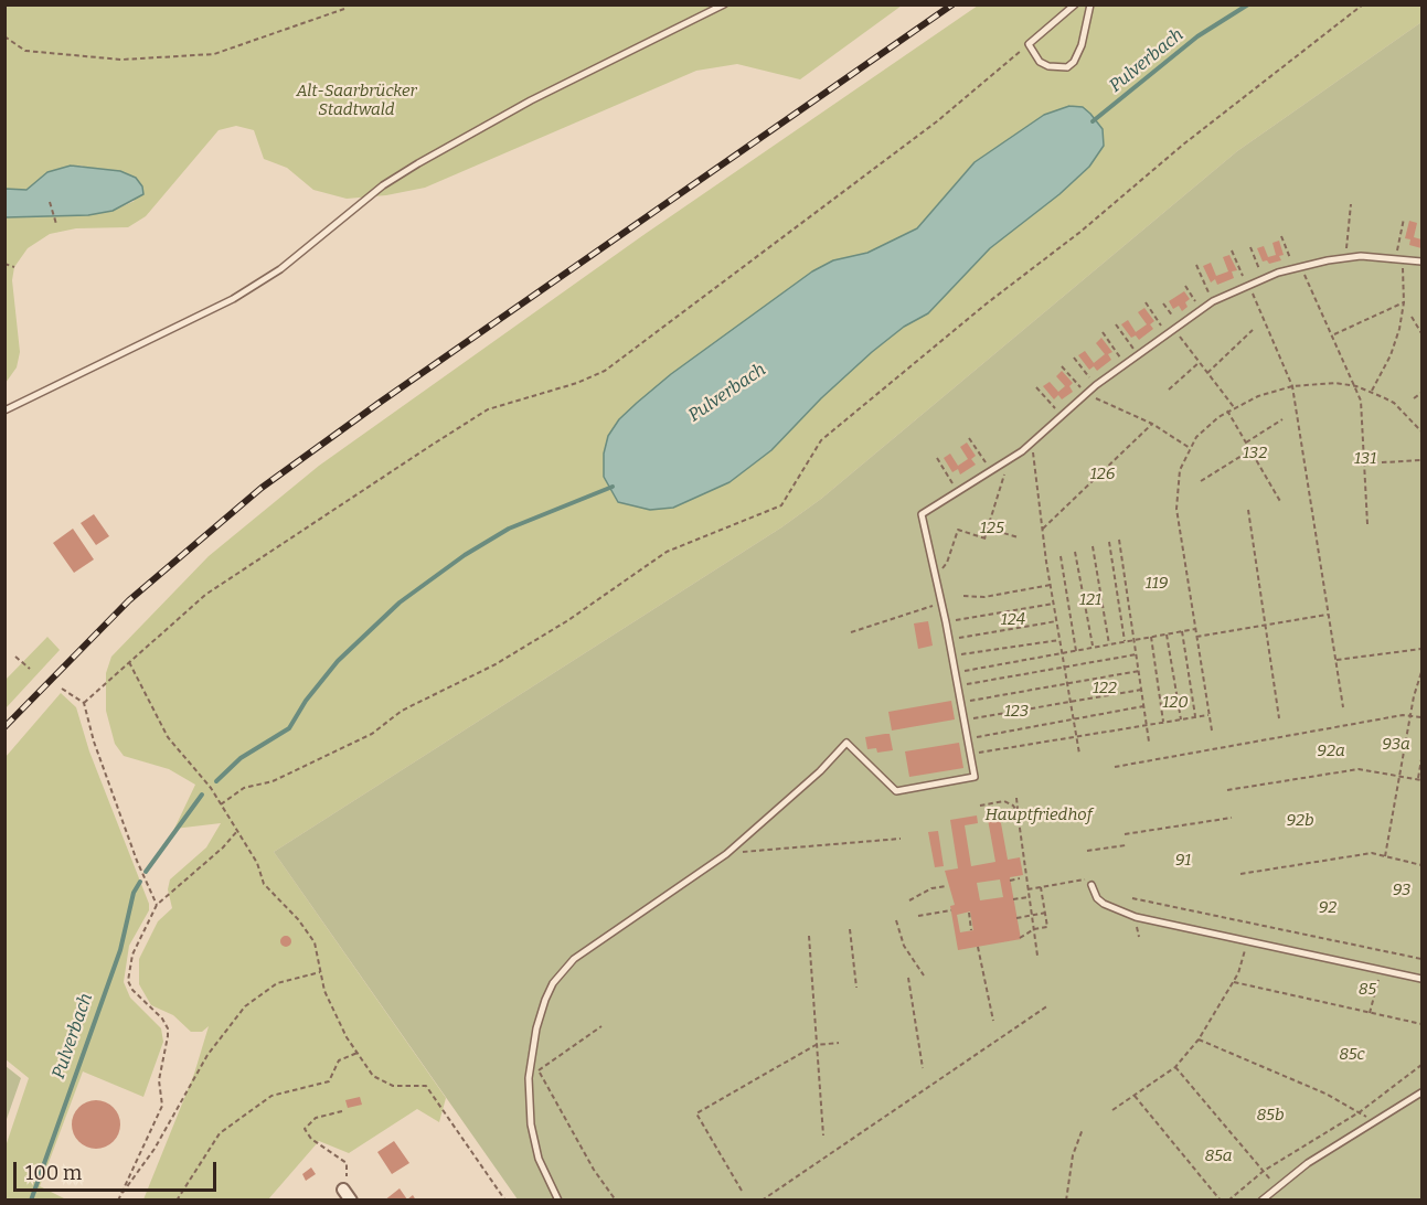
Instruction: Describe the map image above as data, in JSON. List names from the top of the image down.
{
  "water": ["Pulverbach"],
  "parks": [
    "Alt-Saarbrücker Stadtwald",
    "132",
    "131",
    "126",
    "125",
    "119",
    "121",
    "124",
    "122",
    "120",
    "123",
    "93a",
    "92a",
    "Hauptfriedhof",
    "92b",
    "91",
    "93",
    "92",
    "85",
    "85c",
    "85b",
    "85a"
  ],
  "scale_bar": "100 m"
}
